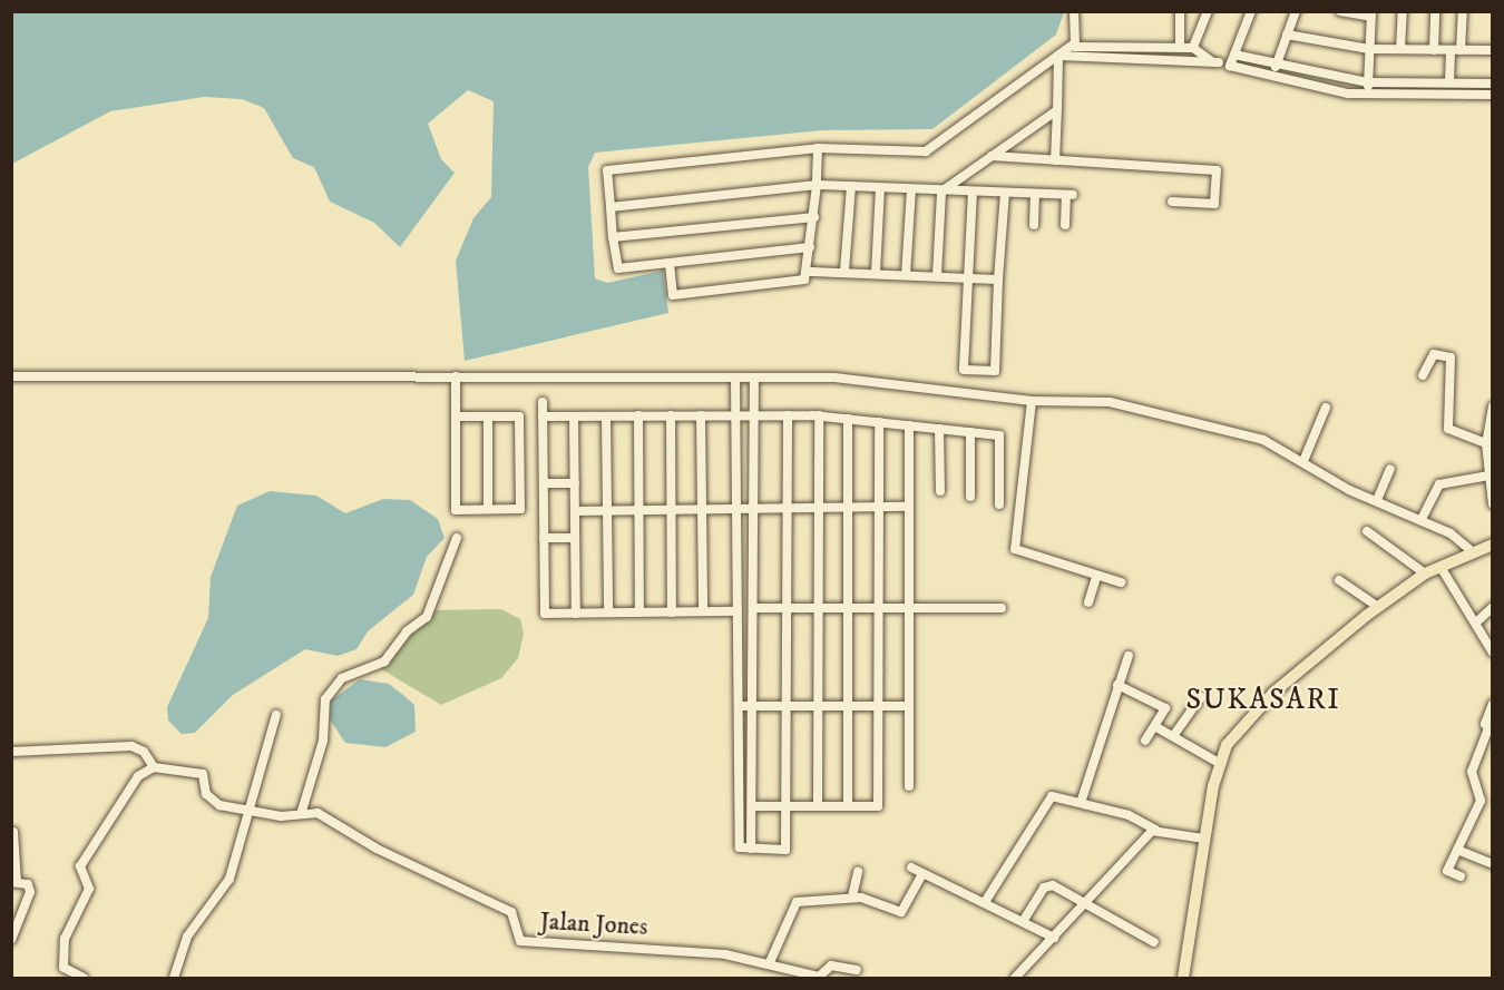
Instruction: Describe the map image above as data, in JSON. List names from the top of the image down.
{
  "streets": {
    "street": ["Jalan Jones"]
  },
  "districts": ["SUKASARI"]
}
